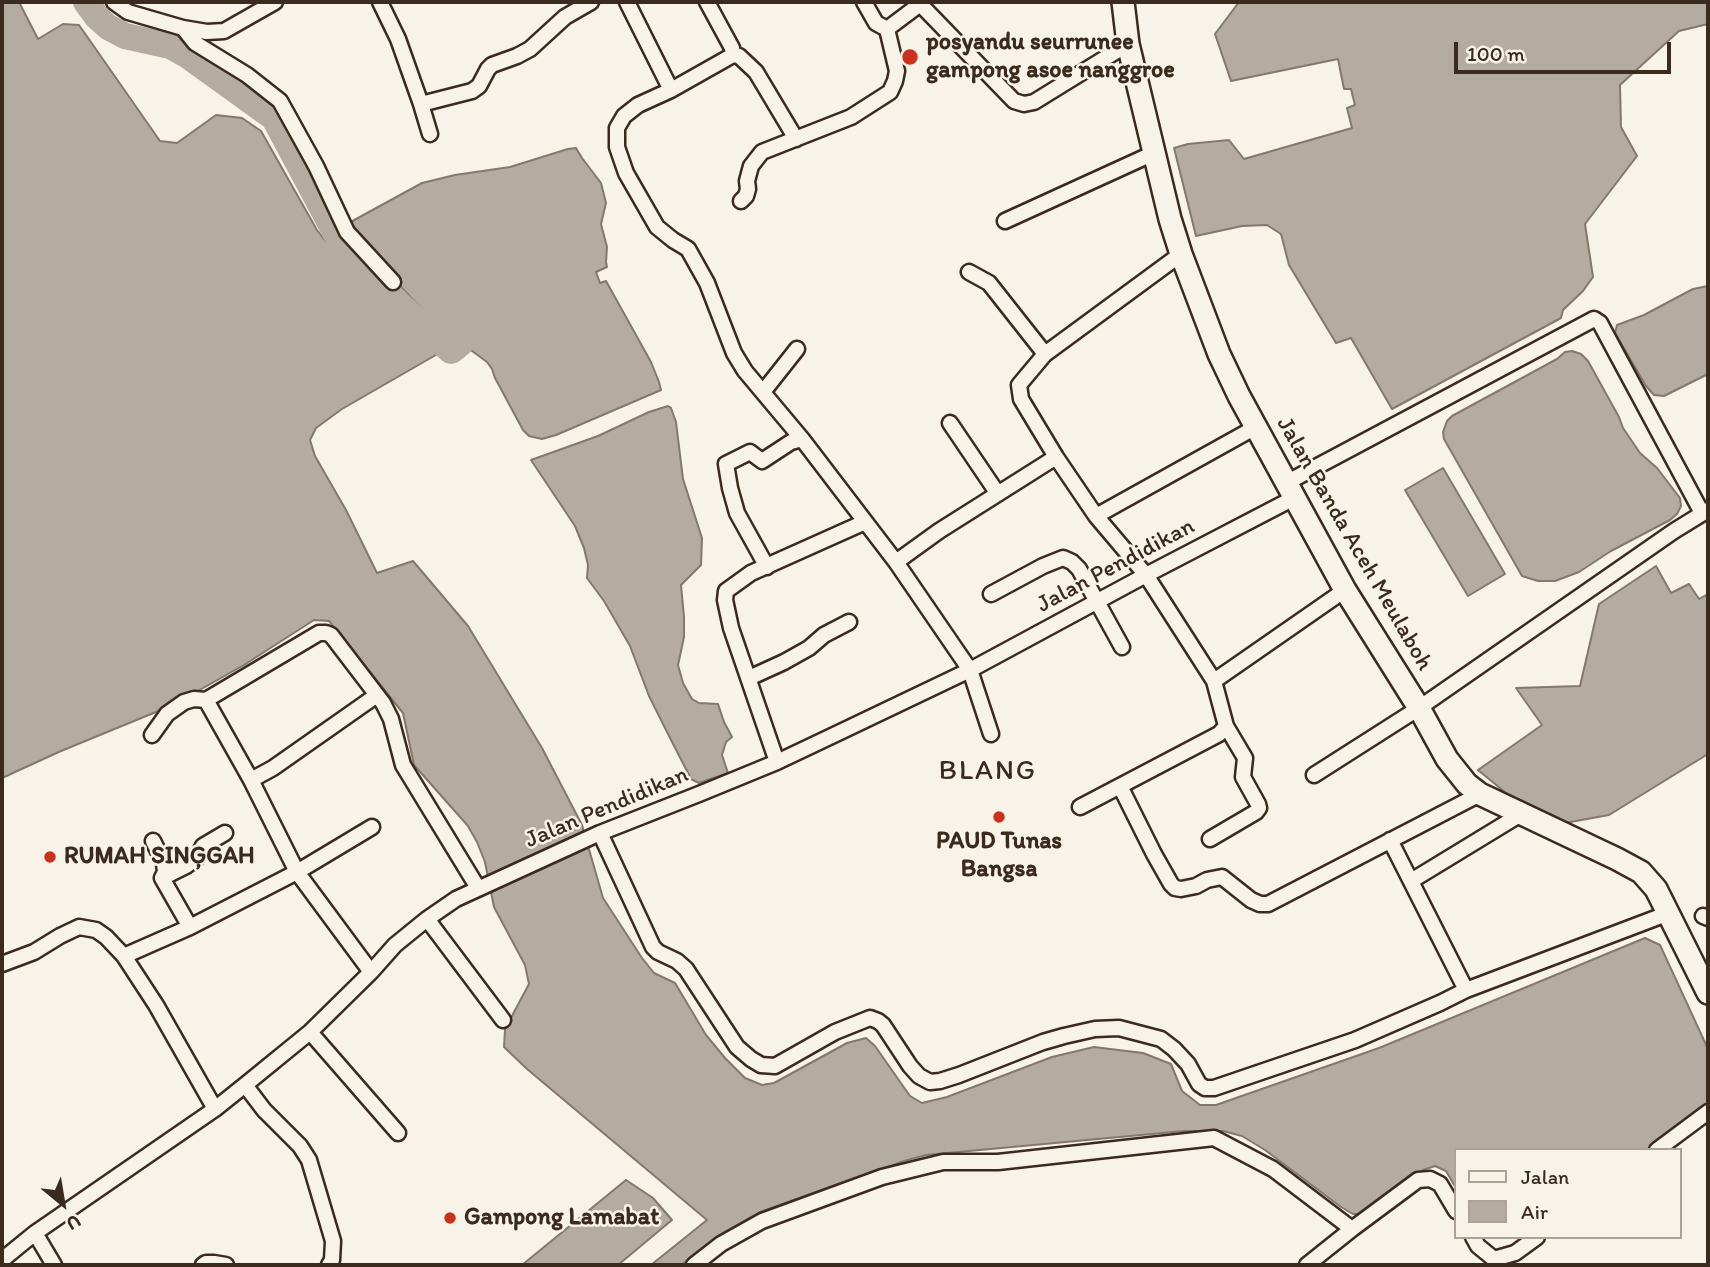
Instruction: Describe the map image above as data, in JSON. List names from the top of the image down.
{
  "streets": {
    "highway": ["Jalan Banda Aceh Meulaboh"],
    "street": ["Jalan Pendidikan"]
  },
  "crossings": [
    ["Jalan Banda Aceh Meulaboh", "Jalan Pendidikan"]
  ],
  "districts": ["BLANG"],
  "places": [
    "posyandu seurrunee gampong asoe nanggroe",
    "PAUD Tunas Bangsa",
    "RUMAH SINĢGAH",
    "Gampong Lamabat"
  ],
  "legend": ["Jalan", "Air"],
  "scale_bar": "100 m",
  "north": "bottom right"
}
